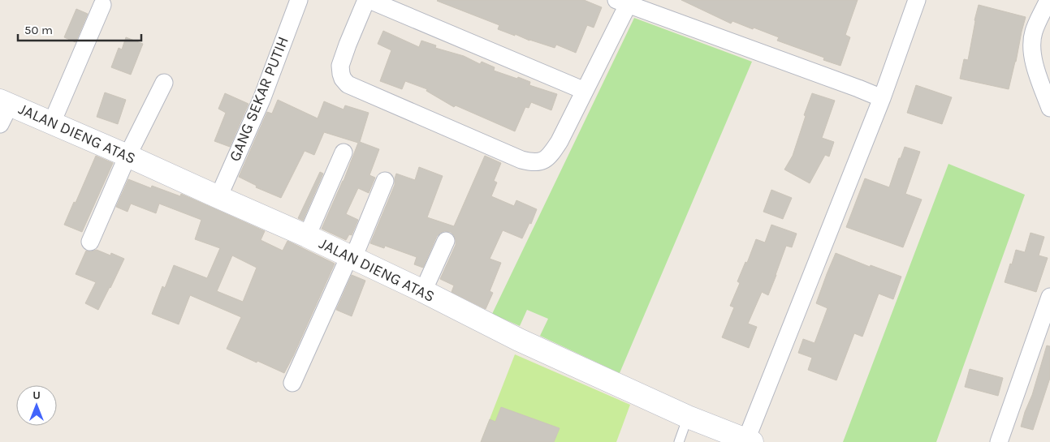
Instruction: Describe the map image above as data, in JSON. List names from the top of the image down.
{
  "streets": {
    "street": ["GANG SEKAR PUTIH", "JALAN DIENG ATAS"]
  },
  "crossings": [
    ["GANG SEKAR PUTIH", "JALAN DIENG ATAS"]
  ],
  "scale_bar": "50 m",
  "north": "top"
}
